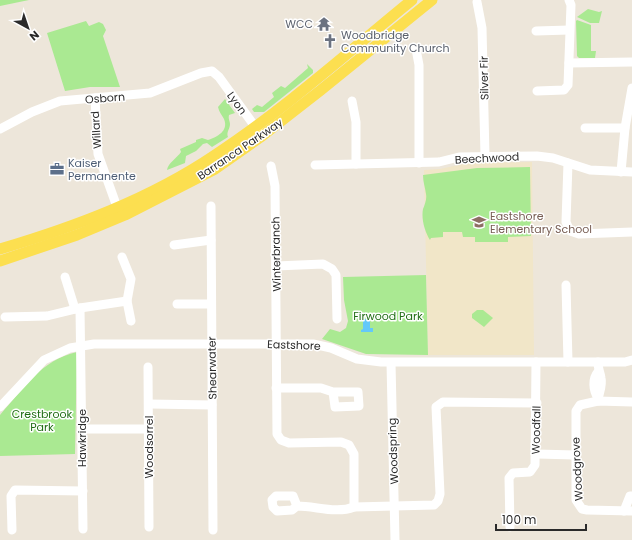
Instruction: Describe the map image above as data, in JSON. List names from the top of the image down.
{
  "streets": {
    "main road": ["Barranca Parkway"],
    "street": [
      "Silver Fir",
      "Osborn",
      "Lyon",
      "Willard",
      "Beechwood",
      "Winterbranch",
      "Eastshore",
      "Shearwater",
      "Woodfall",
      "Hawkridge",
      "Woodsorrel",
      "Woodspring",
      "Woodgrove"
    ]
  },
  "crossings": [
    ["Silver Fir", "Beechwood"],
    ["Osborn", "Lyon"],
    ["Osborn", "Willard"],
    ["Lyon", "Barranca Parkway"],
    ["Willard", "Barranca Parkway"],
    ["Winterbranch", "Eastshore"],
    ["Eastshore", "Shearwater"],
    ["Eastshore", "Woodfall"],
    ["Eastshore", "Hawkridge"],
    ["Eastshore", "Woodspring"]
  ],
  "parks": ["Firwood Park", "Crestbrook Park"],
  "places": {
    "temple": ["WCC"],
    "church": ["Woodbridge Community Church"],
    "office": ["Kaiser Permanente"],
    "school or university": ["Eastshore Elementary School"]
  },
  "scale_bar": "100 m",
  "north": "bottom right"
}
